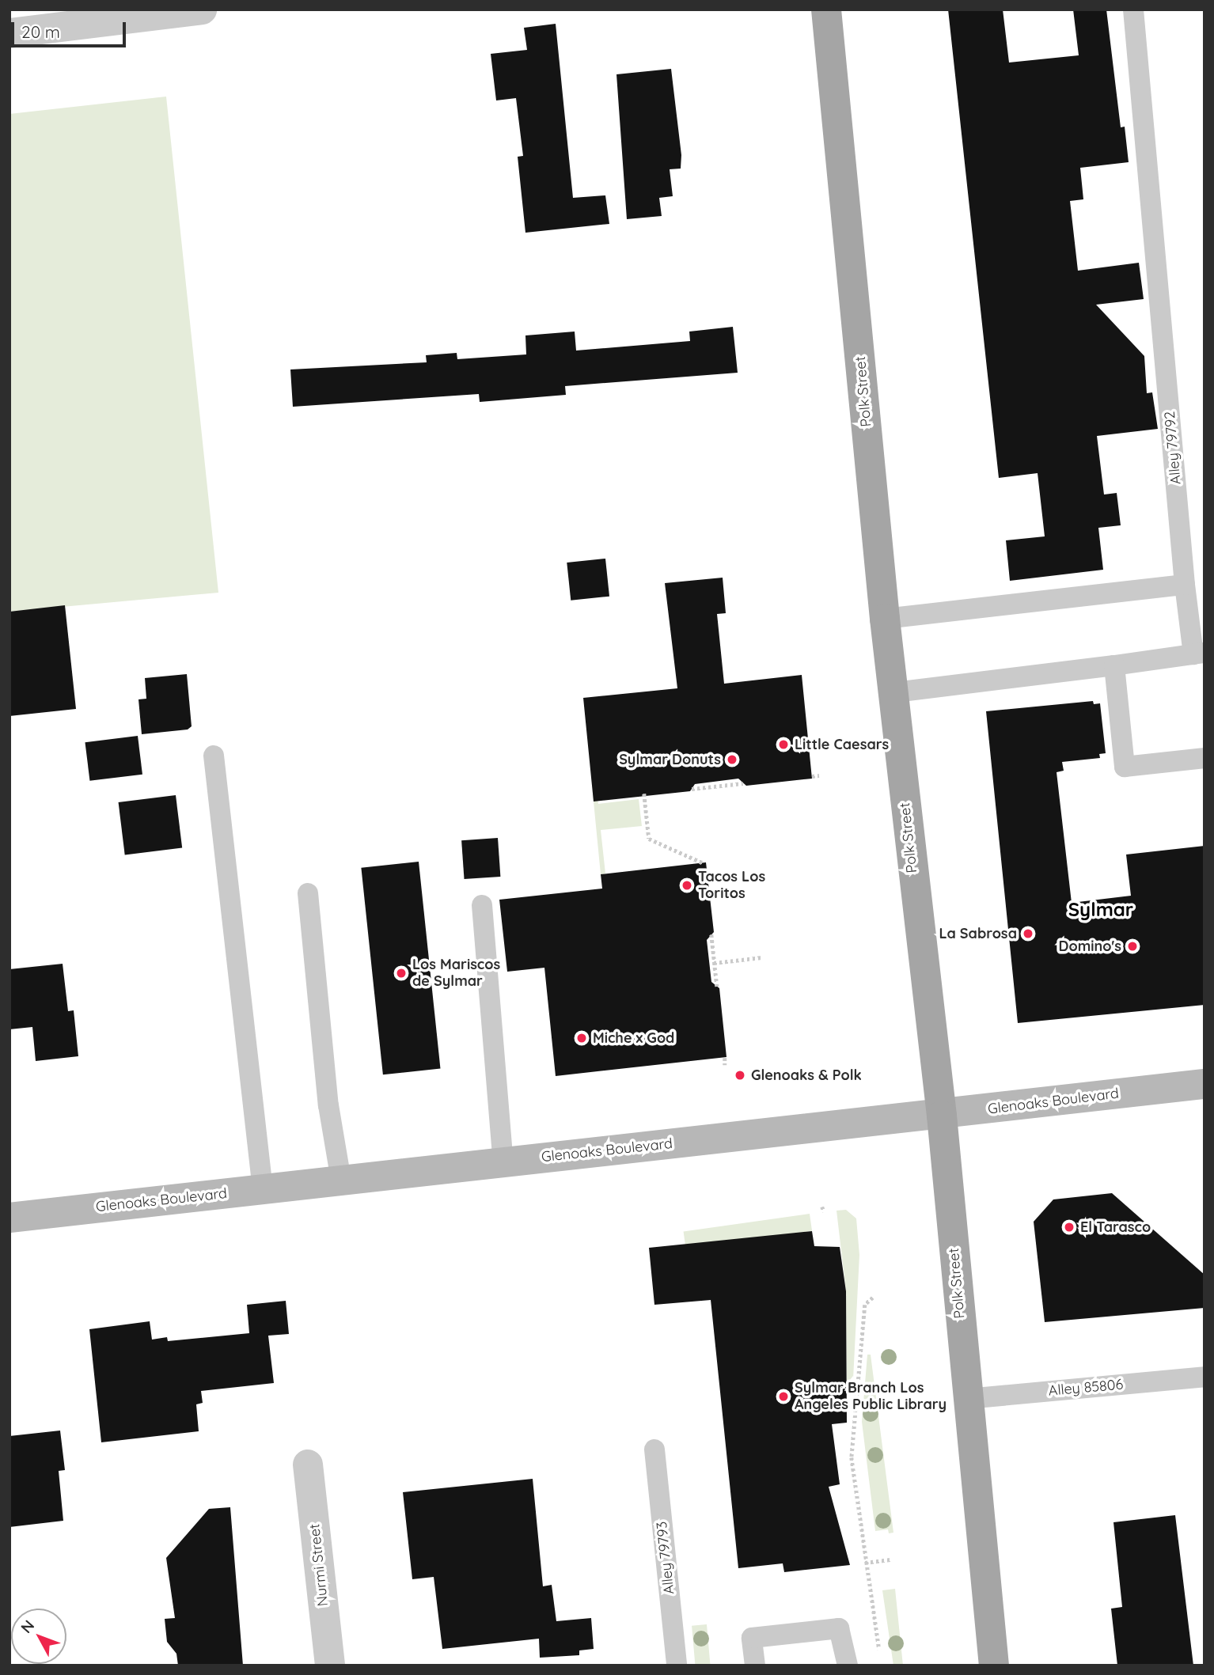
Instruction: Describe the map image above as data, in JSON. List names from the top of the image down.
{
  "streets": {
    "main road": ["Polk Street", "Glenoaks Boulevard"],
    "street": ["Nurmi Street"],
    "lane": ["Alley 79792", "Alley 85806", "Alley 79793"]
  },
  "crossings": [
    ["Polk Street", "Glenoaks Boulevard"],
    ["Polk Street", "Alley 85806"]
  ],
  "districts": ["Sylmar"],
  "places": [
    "Little Caesars",
    "Sylmar Donuts",
    "Tacos Los Toritos",
    "La Sabrosa",
    "Domino's",
    "Los Mariscos de Sylmar",
    "Miche x God",
    "Glenoaks & Polk",
    "El Tarasco",
    "Sylmar Branch Los Angeles Public Library"
  ],
  "scale_bar": "20 m",
  "north": "top left"
}
